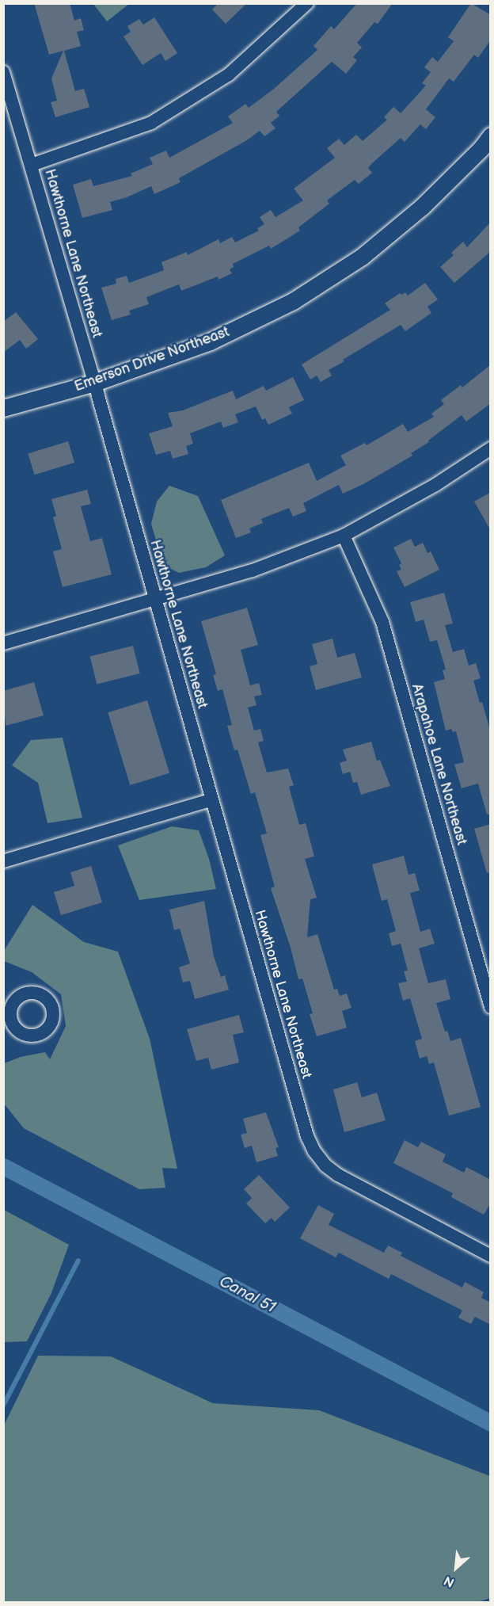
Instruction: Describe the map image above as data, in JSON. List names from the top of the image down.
{
  "streets": {
    "street": ["Hawthorne Lane Northeast", "Emerson Drive Northeast", "Arapahoe Lane Northeast"]
  },
  "crossings": [
    ["Hawthorne Lane Northeast", "Emerson Drive Northeast"]
  ],
  "water": ["Canal 51"],
  "north": "bottom left"
}
